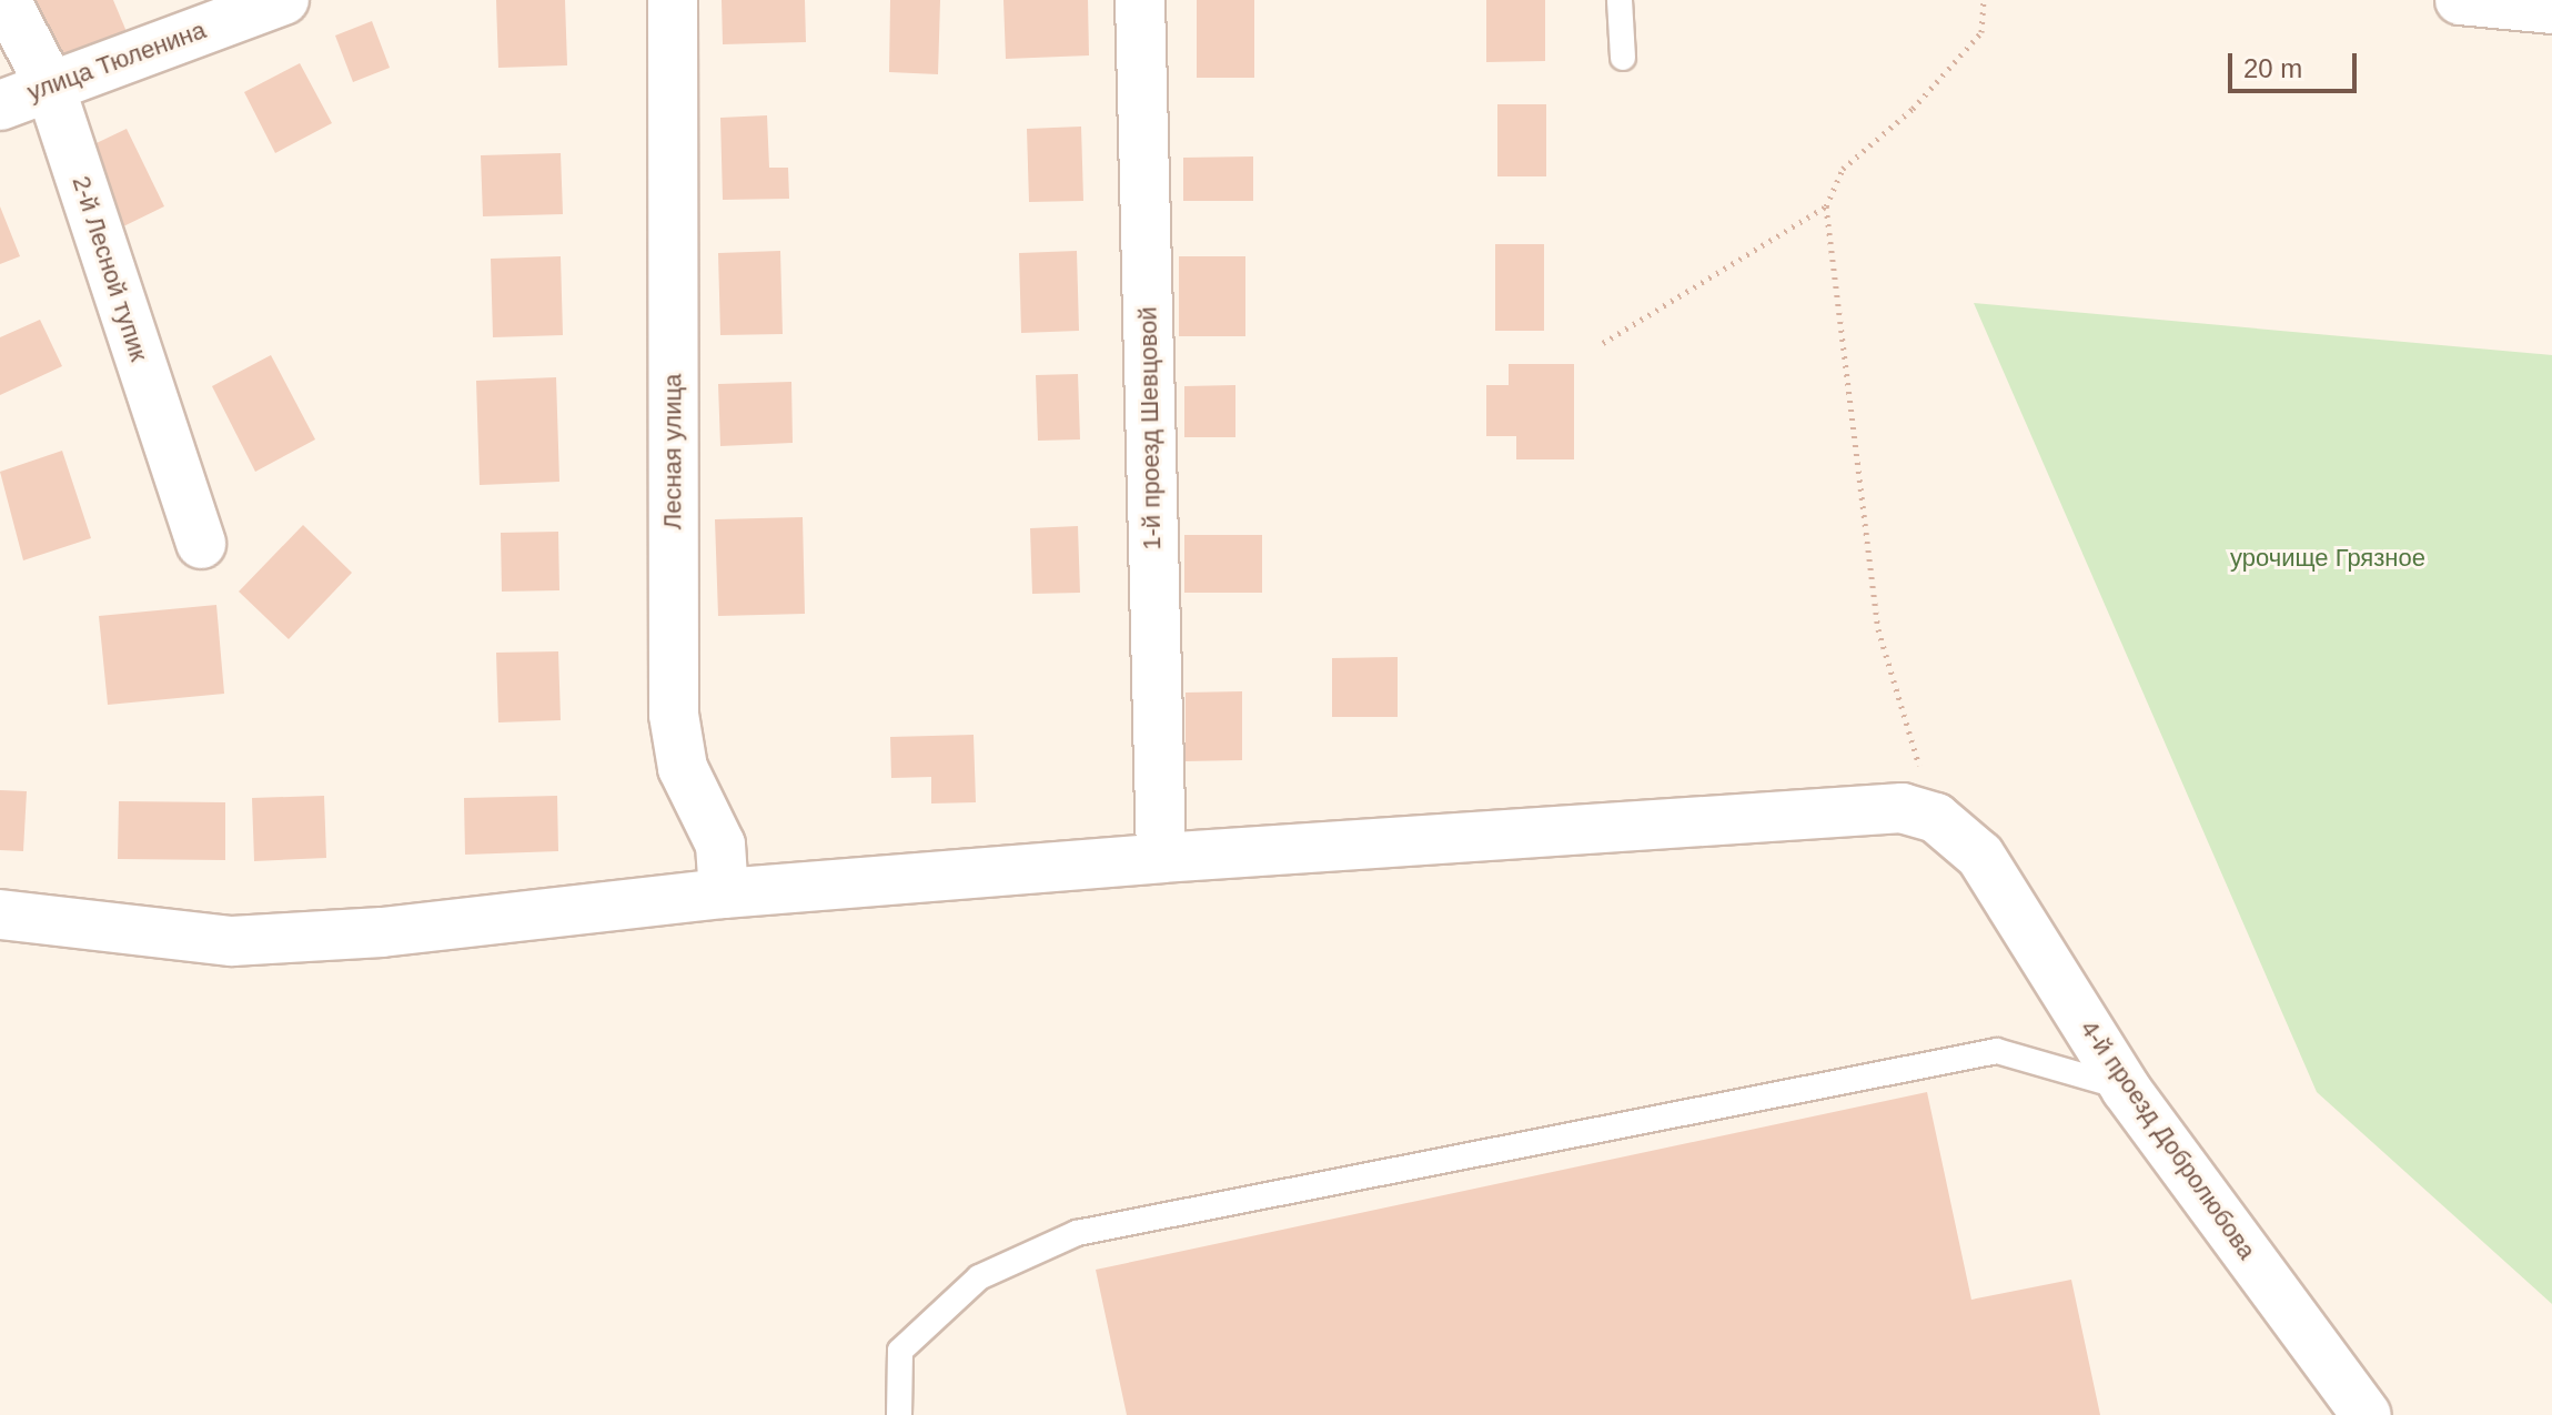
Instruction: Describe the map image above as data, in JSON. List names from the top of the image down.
{
  "streets": {
    "street": [
      "улица Тюленина",
      "2-й Лесной тупик",
      "1-й проезд Шевцовой",
      "Лесная улица",
      "4-й проезд Добролюбова"
    ]
  },
  "crossings": [
    ["улица Тюленина", "2-й Лесной тупик"]
  ],
  "parks": ["урочище Грязное"],
  "scale_bar": "20 m"
}
